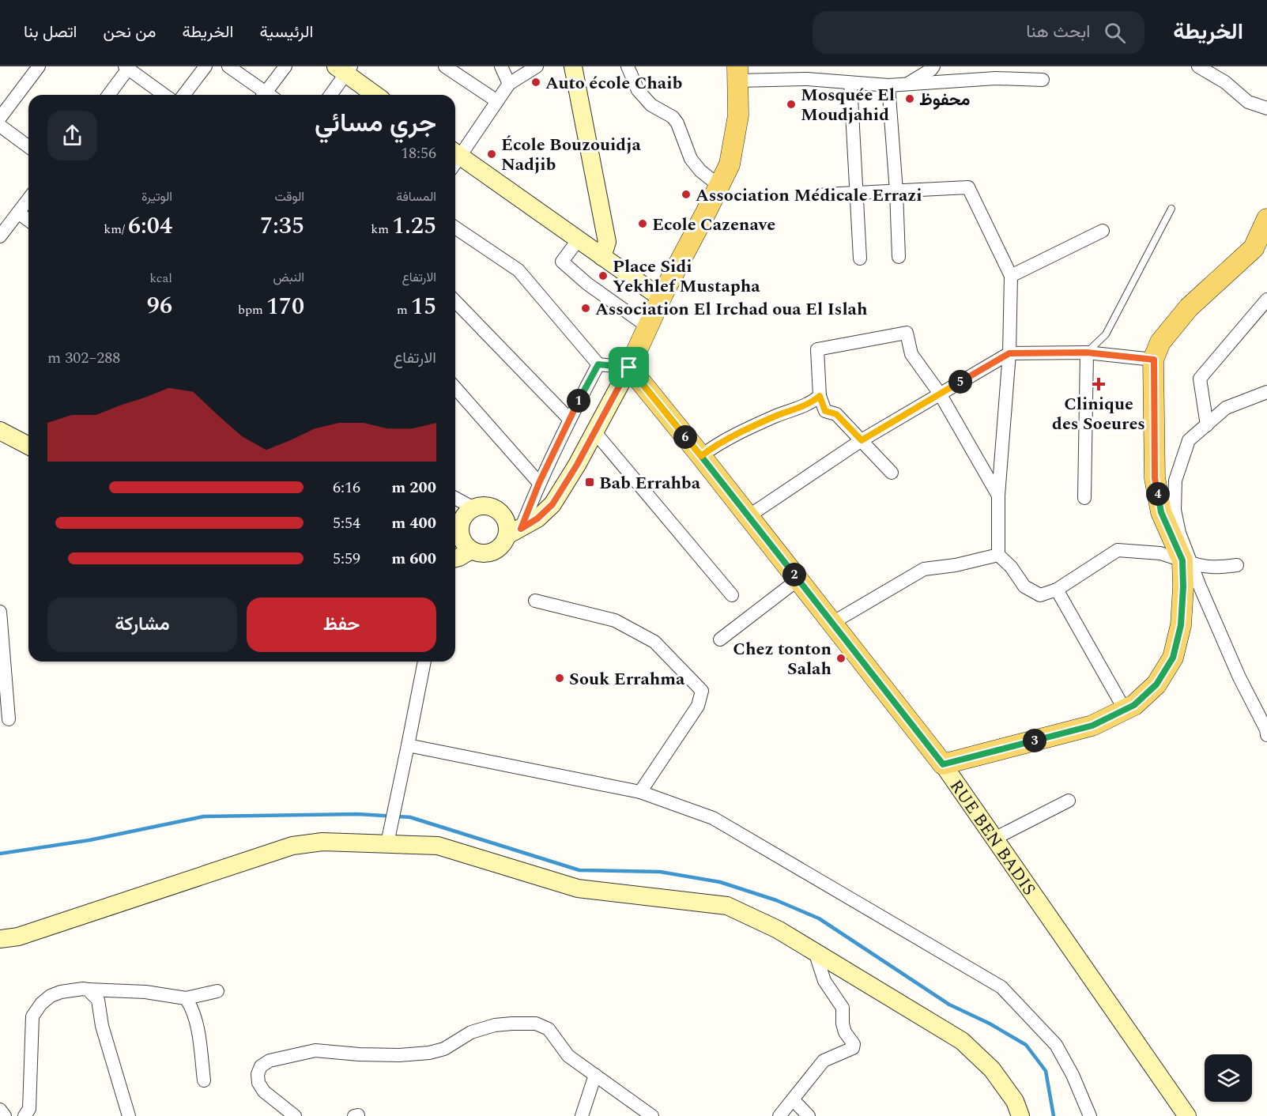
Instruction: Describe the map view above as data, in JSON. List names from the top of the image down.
{
  "streets": {
    "main road": ["RUE BEN BADIS"]
  },
  "places": {
    "other": [
      "Auto école Chaib",
      "محفوظ",
      "Mosquée El Moudjahid",
      "École Bouzouidja Nadjib",
      "Association Médicale Errazi",
      "Ecole Cazenave",
      "Place Sidi Yekhlef Mustapha",
      "Association El Irchad oua El Islah",
      "Chez tonton Salah",
      "Souk Errahma"
    ],
    "health": ["Clinique des Soeures"],
    "transit": ["Bab Errahba"]
  },
  "page": {
    "header": "الخريطة",
    "search": "ابحث هنا",
    "nav": [
      "الرئيسية",
      "الخريطة",
      "من نحن",
      "اتصل بنا"
    ],
    "heading": ["جري مسائي", "18:56"],
    "stats": [
      ["المسافة", "1.25 km"],
      ["الوقت", "7:35"],
      ["الوتيرة", "6:04 /km"],
      ["الارتفاع", "15 m"],
      ["النبض", "170 bpm"],
      ["kcal", "96"]
    ],
    "chart": ["الارتفاع", "288–302 m"],
    "pins": [
      "5",
      "1",
      "6",
      "4",
      "2",
      "3"
    ],
    "list": [
      {
        "name": "200 m",
        "note": "6:16"
      },
      {
        "name": "400 m",
        "note": "5:54"
      },
      {
        "name": "600 m",
        "note": "5:59"
      }
    ],
    "buttons": ["حفظ", "مشاركة"]
  }
}
